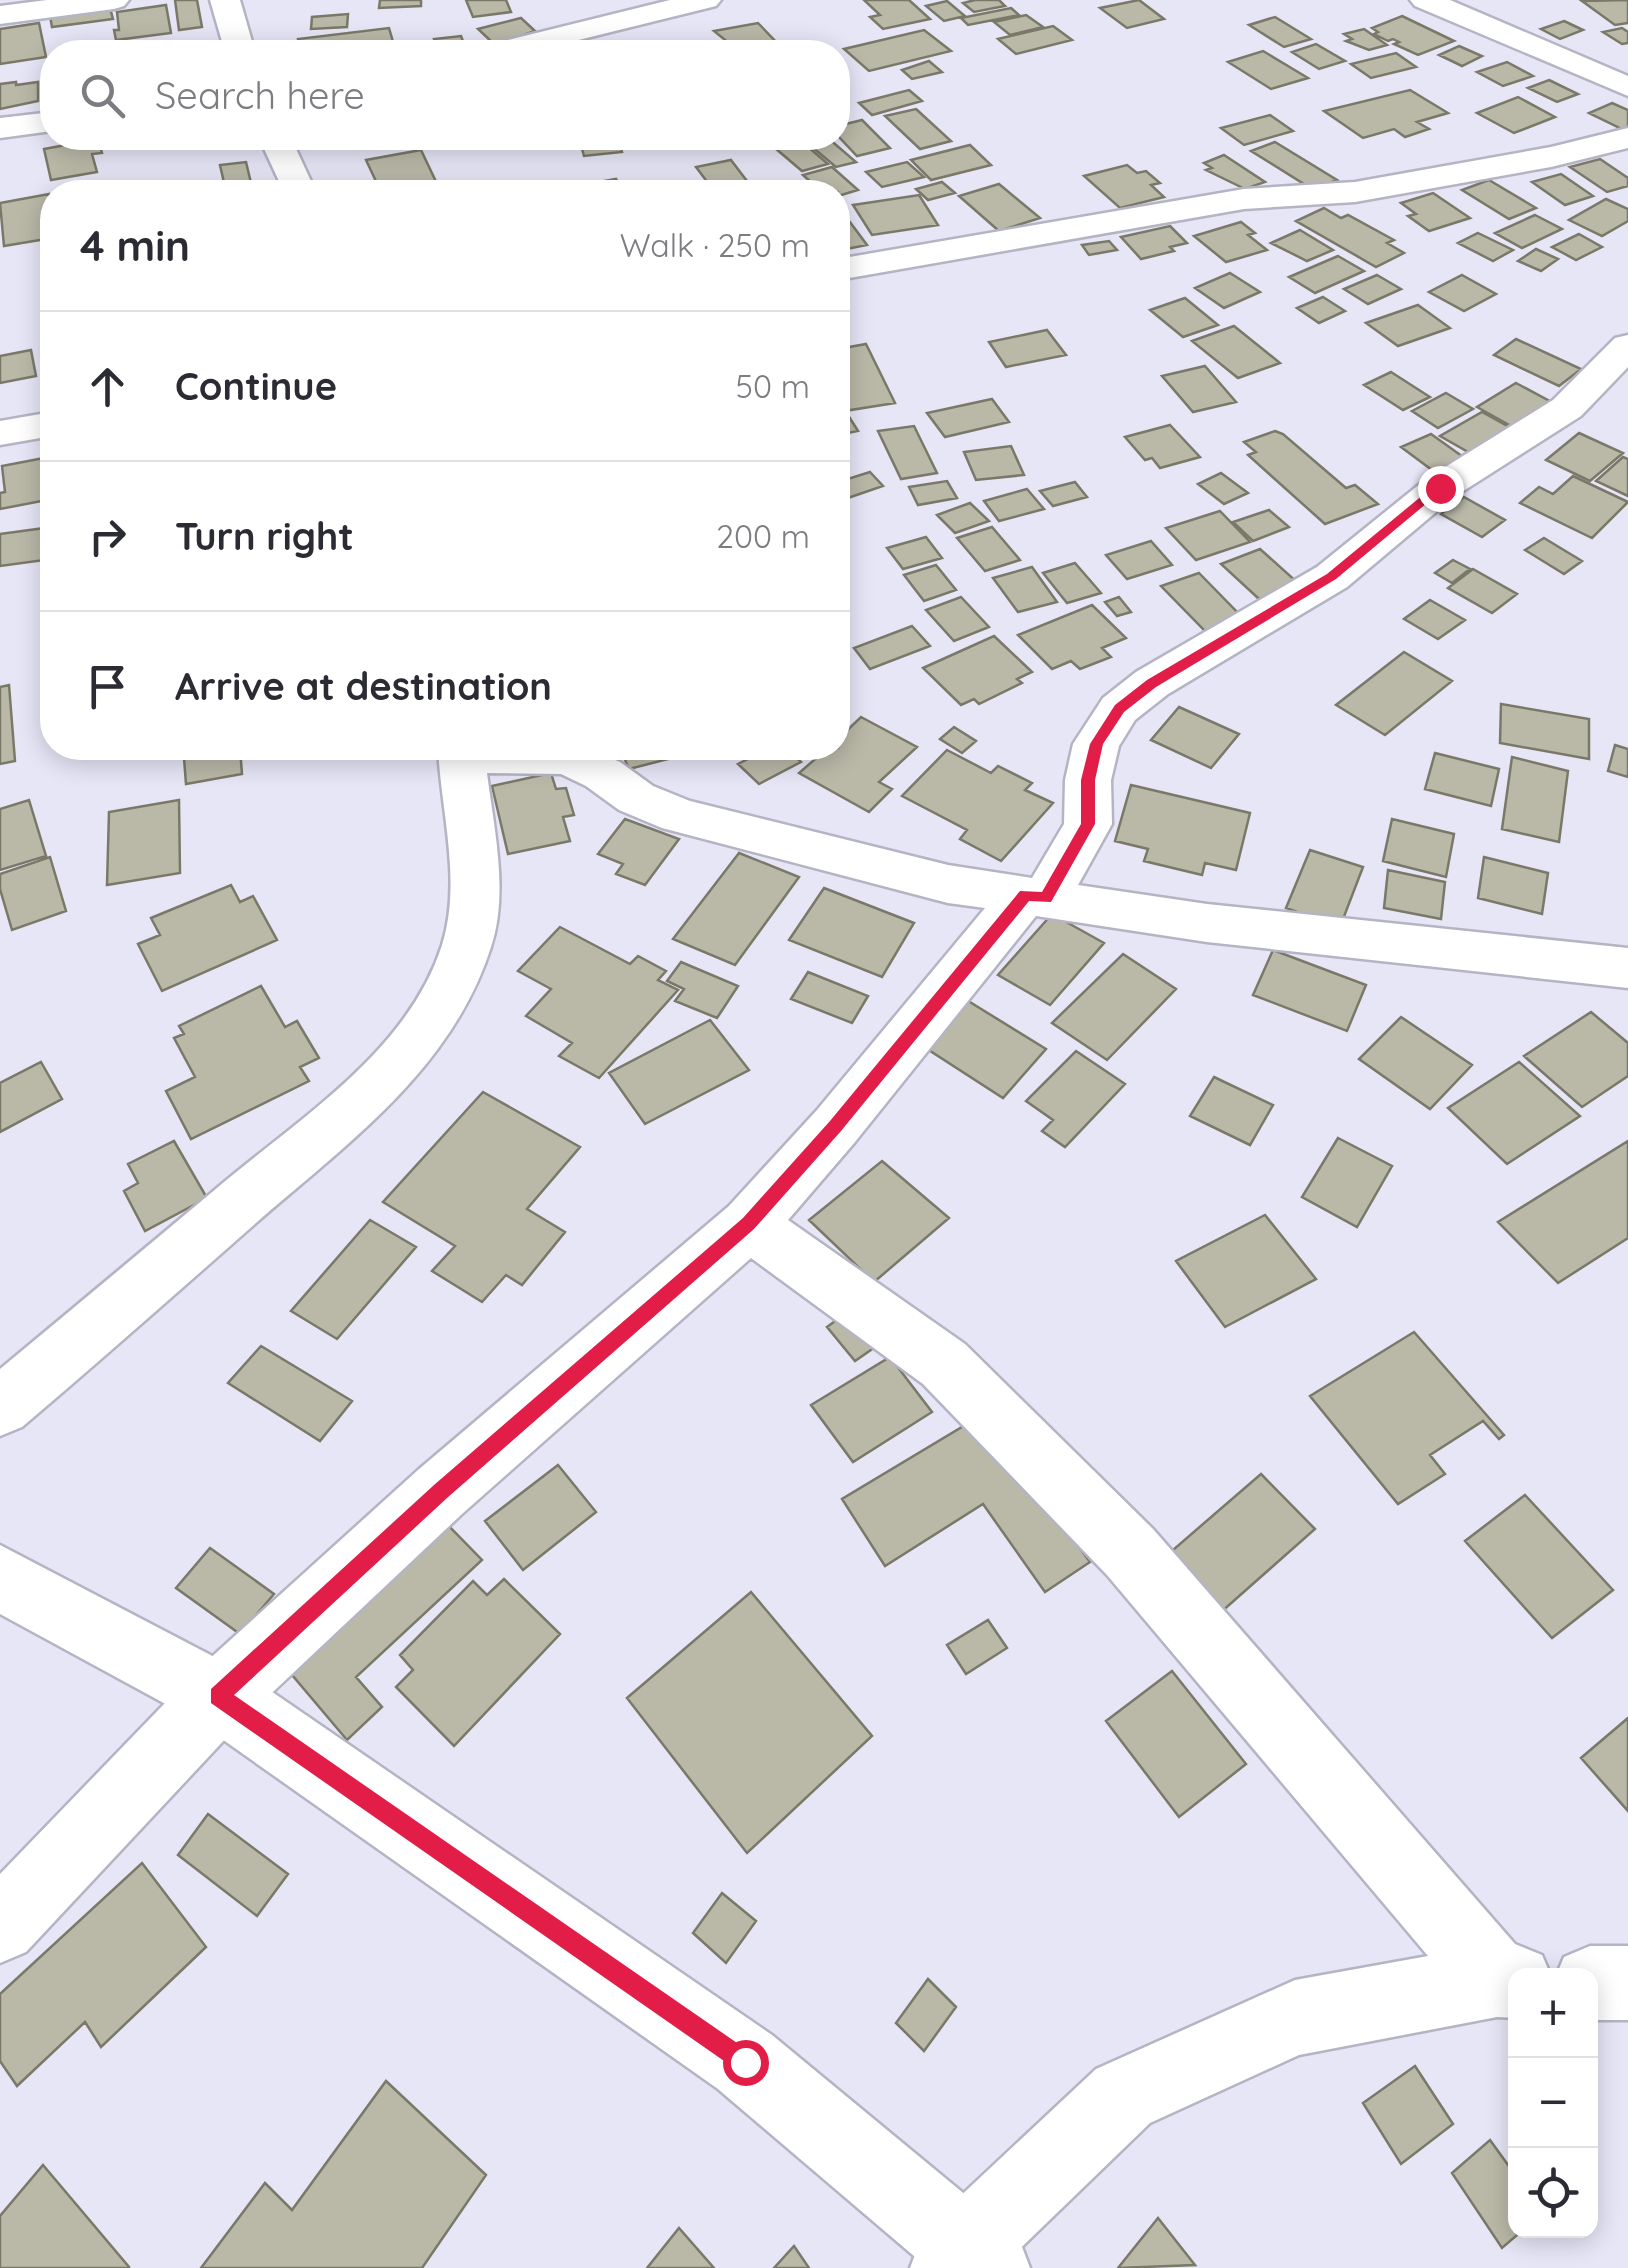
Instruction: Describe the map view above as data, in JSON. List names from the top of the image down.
{
  "page": {
    "search": "Search here",
    "heading": ["4 min", "Walk · 250 m"],
    "list": [
      ["Continue", "50 m"],
      ["Turn right", "200 m"],
      "Arrive at destination"
    ],
    "map_buttons": ["+", "−"]
  }
}
